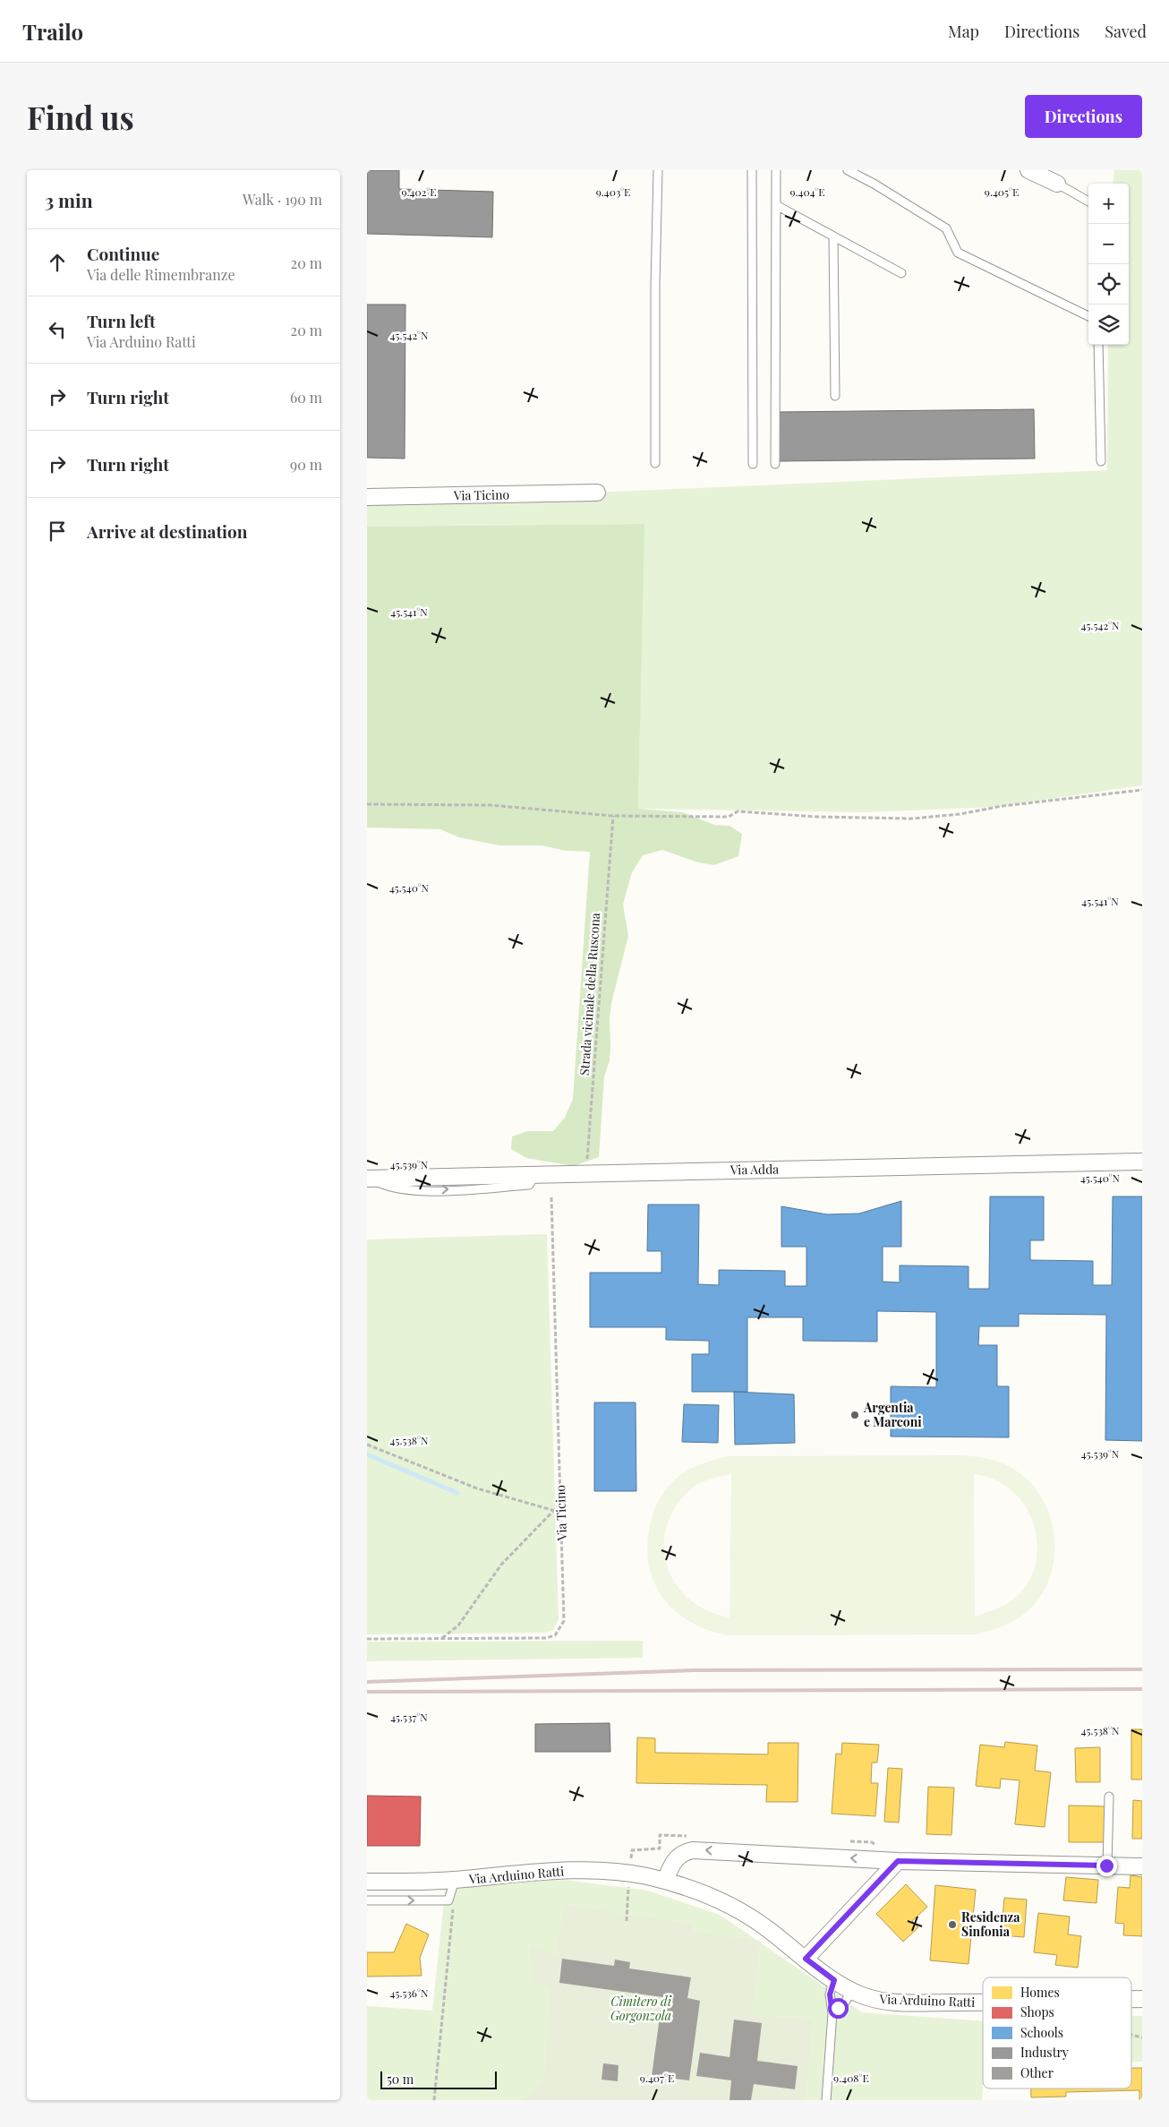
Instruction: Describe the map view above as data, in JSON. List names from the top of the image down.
{
  "streets": {
    "street": ["Via Ticino", "Via Adda", "Via Arduino Ratti"],
    "path": ["Strada vicinale della Ruscona"]
  },
  "crossings": [
    ["Strada vicinale della Ruscona", "Via Adda"]
  ],
  "parks": ["Cimitero di Gorgonzola"],
  "places": ["Argentia e Marconi", "Residenza Sinfonia"],
  "legend": [
    "Homes",
    "Shops",
    "Schools",
    "Industry",
    "Other"
  ],
  "scale_bar": "50 m",
  "page": {
    "header": "Trailo",
    "nav": ["Map", "Directions", "Saved"],
    "buttons": "Directions",
    "title": "Find us",
    "heading": ["3 min", "Walk · 190 m"],
    "map_buttons": ["+", "−"],
    "list": [
      ["Continue", "Via delle Rimembranze", "20 m"],
      ["Turn left", "Via Arduino Ratti", "20 m"],
      ["Turn right", "60 m"],
      ["Turn right", "90 m"],
      "Arrive at destination"
    ],
    "scale": "50 m"
  },
  "coordinates": [
    "9.402°E",
    "9.403°E",
    "9.404°E",
    "9.405°E",
    "45.542°N",
    "45.541°N",
    "45.540°N",
    "45.539°N",
    "45.538°N",
    "45.537°N",
    "45.536°N",
    "9.407°E",
    "9.408°E"
  ]
}
